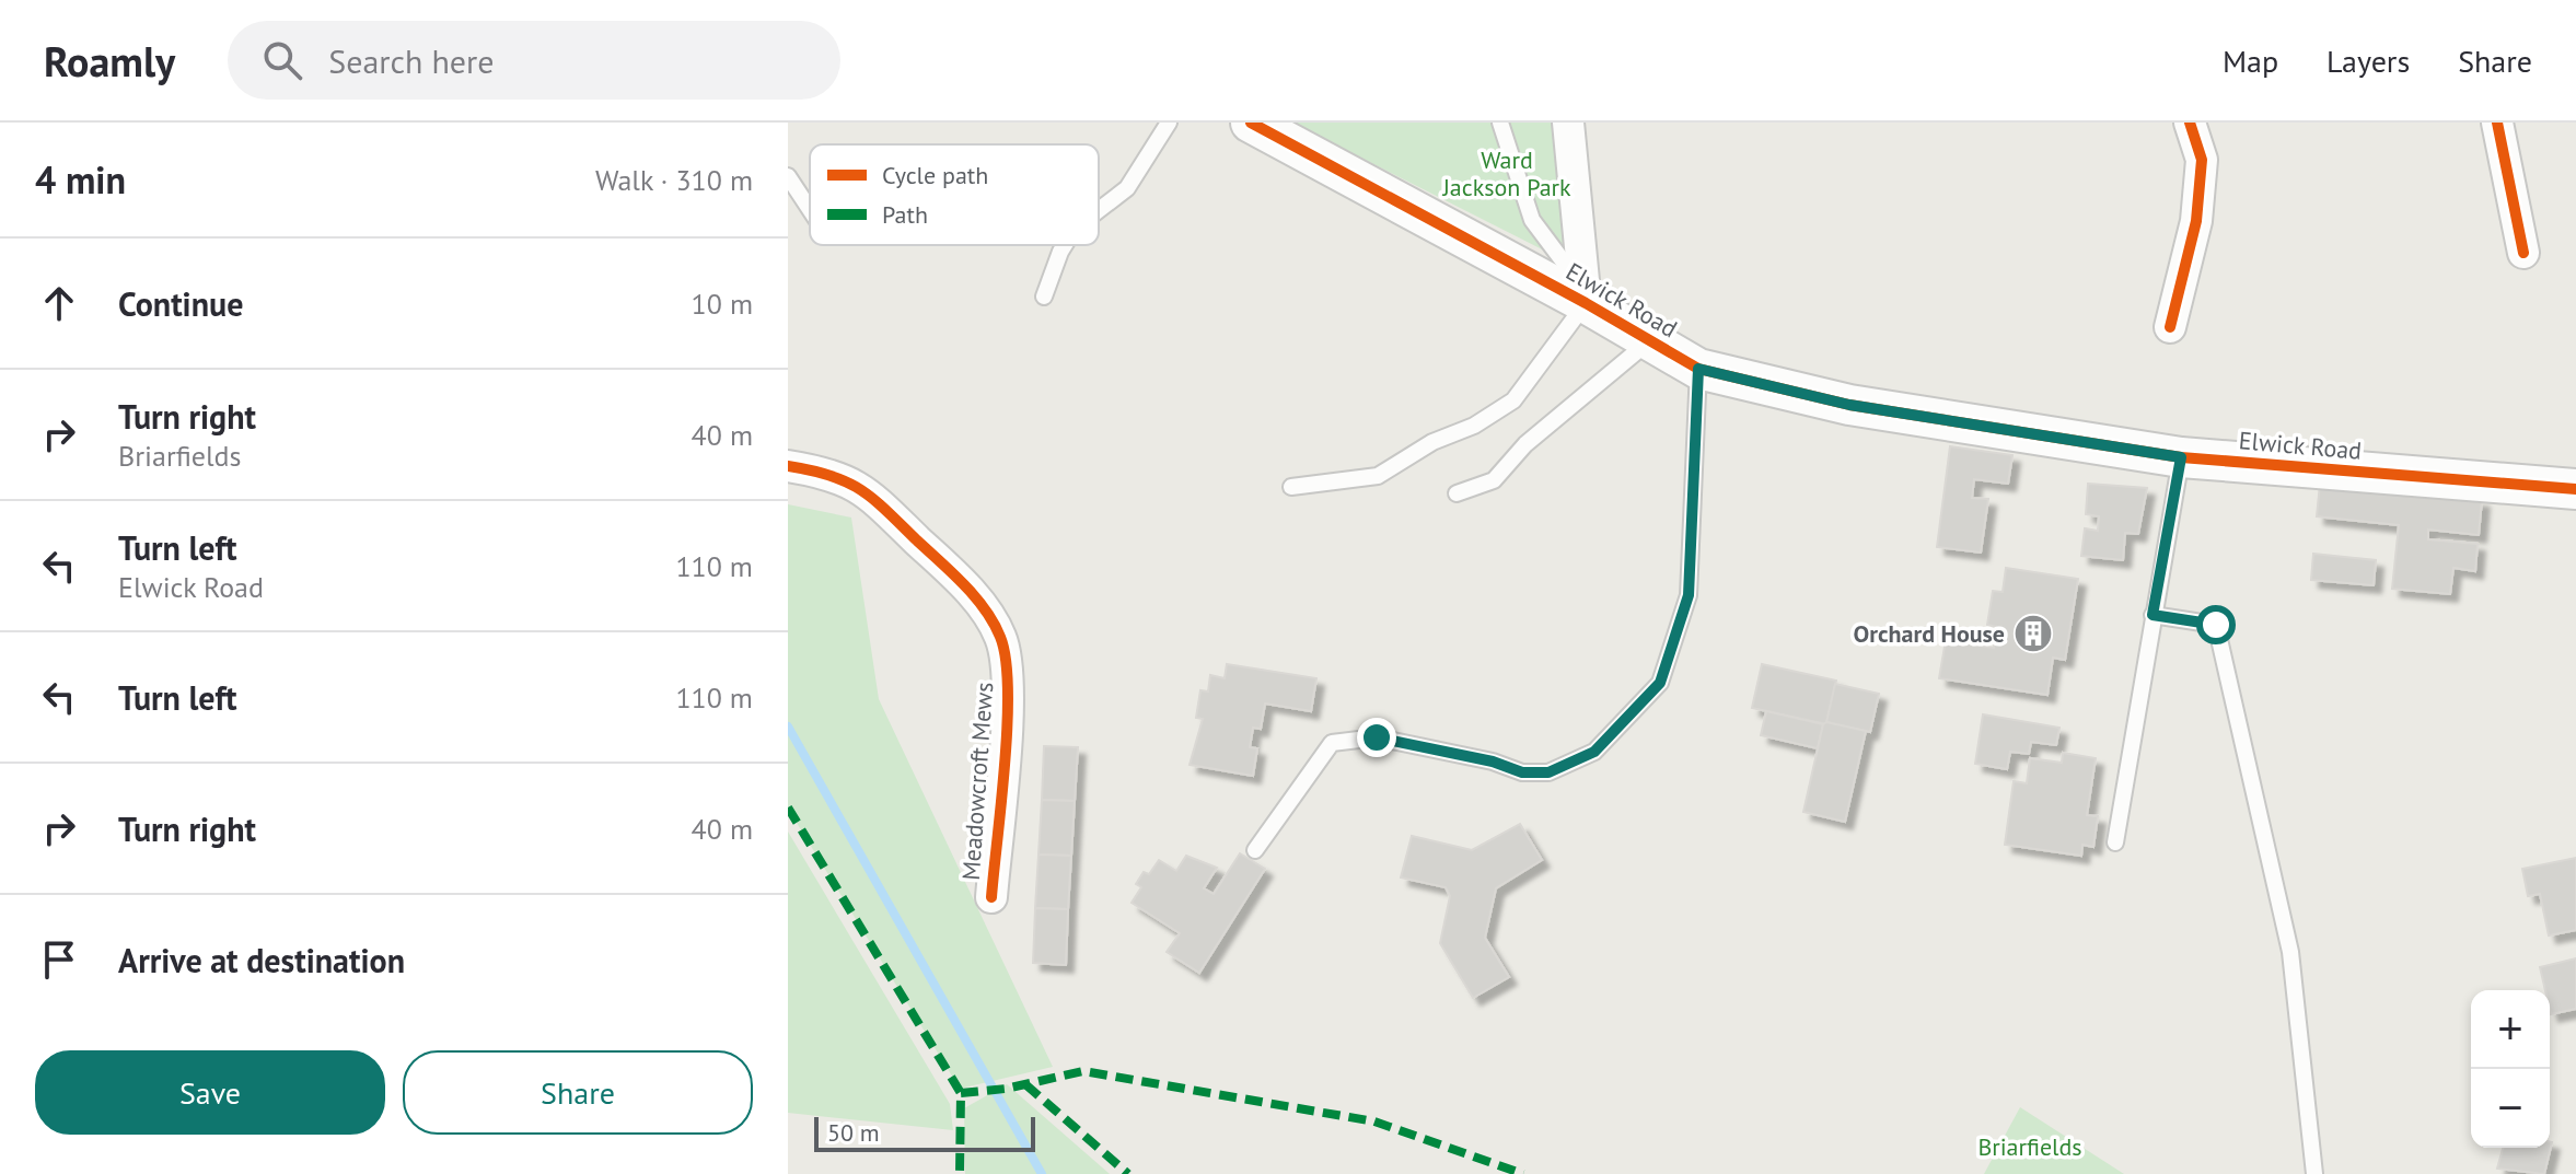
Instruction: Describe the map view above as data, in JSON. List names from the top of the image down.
{
  "streets": {
    "street": ["Elwick Road", "Meadowcroft Mews"]
  },
  "parks": ["Ward Jackson Park", "Briarfields"],
  "places": {
    "building": ["Orchard House"]
  },
  "legend": ["Cycle path", "Path"],
  "scale_bar": "50 m",
  "page": {
    "header": "Roamly",
    "search": "Search here",
    "nav": ["Map", "Layers", "Share"],
    "heading": ["4 min", "Walk · 310 m"],
    "list": [
      ["Continue", "10 m"],
      ["Turn right", "Briarfields", "40 m"],
      ["Turn left", "Elwick Road", "110 m"],
      ["Turn left", "110 m"],
      ["Turn right", "40 m"],
      "Arrive at destination"
    ],
    "map_buttons": ["+", "−"],
    "buttons": ["Save", "Share"],
    "scale": "50 m"
  }
}
